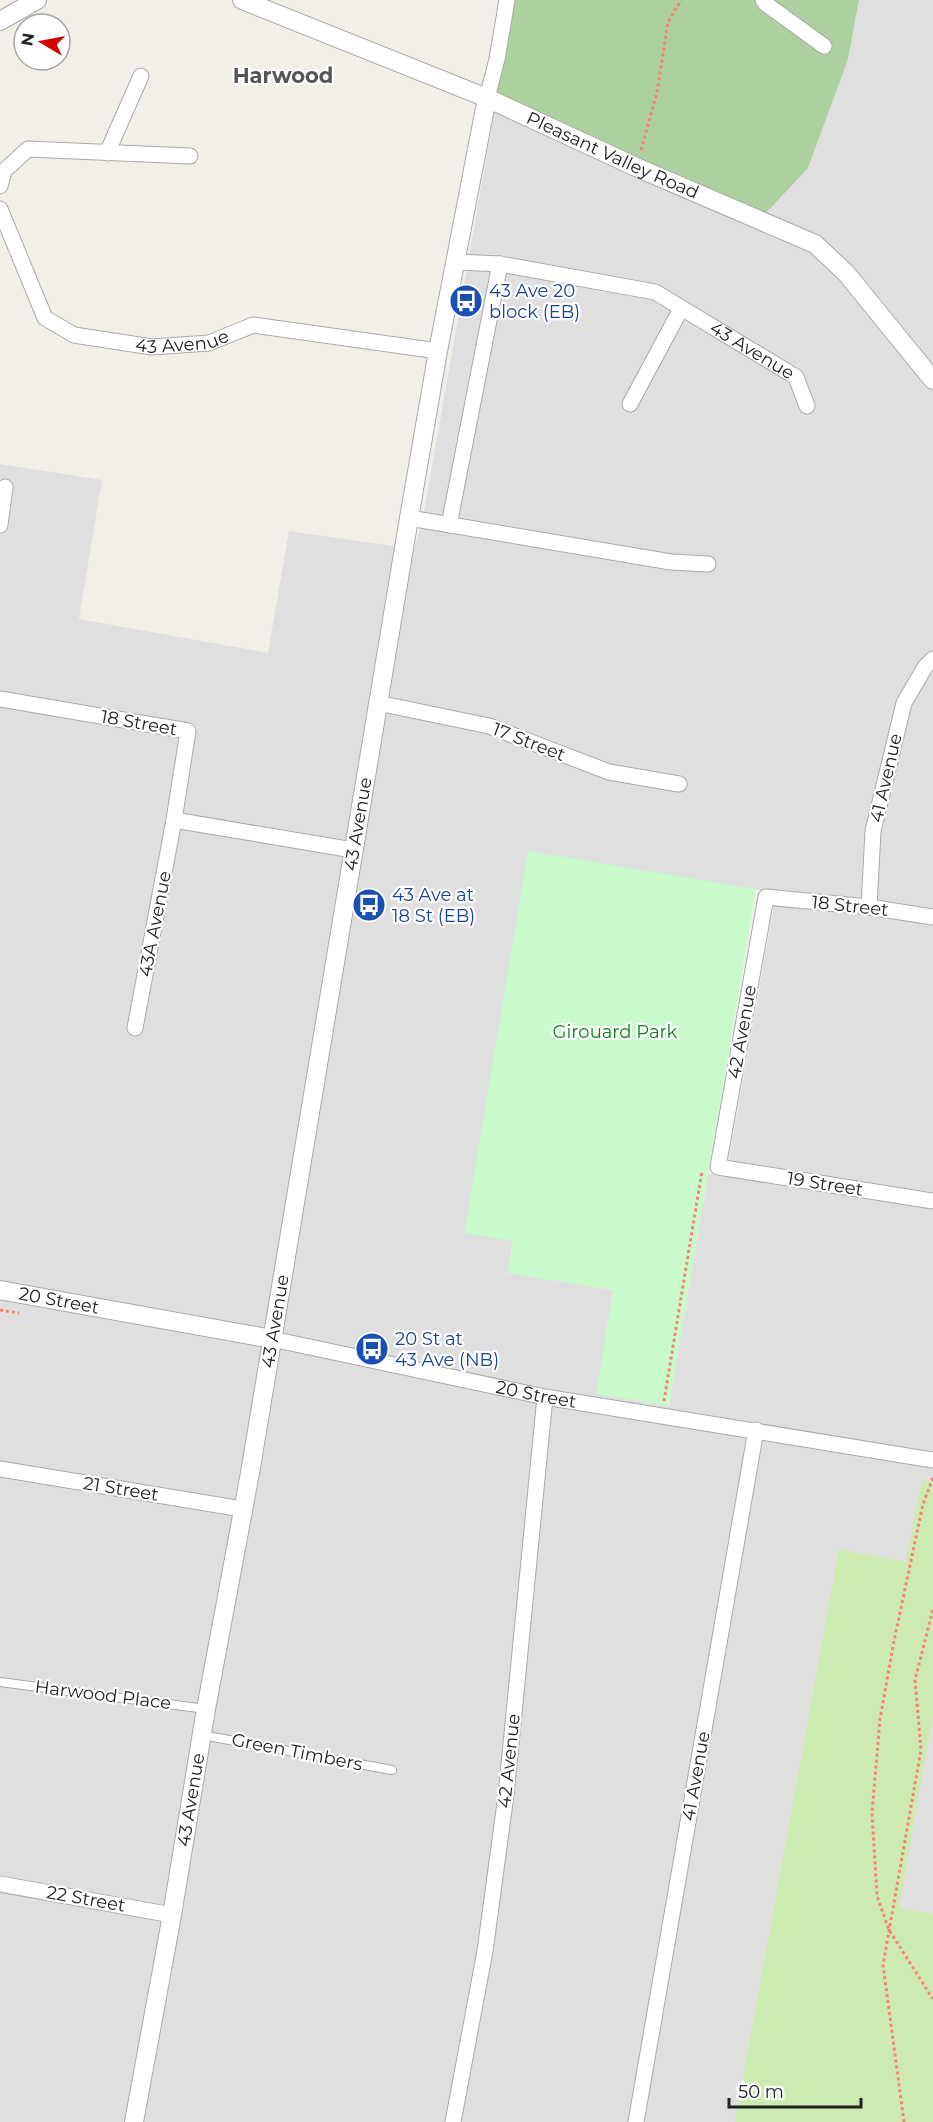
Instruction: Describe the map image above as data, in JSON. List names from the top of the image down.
{
  "streets": {
    "street": [
      "Pleasant Valley Road",
      "43 Avenue",
      "18 Street",
      "17 Street",
      "41 Avenue",
      "43A Avenue",
      "42 Avenue",
      "19 Street",
      "20 Street",
      "21 Street",
      "22 Street"
    ],
    "lane": ["Harwood Place", "Green Timbers"]
  },
  "crossings": [
    ["Pleasant Valley Road", "43 Avenue"],
    ["43 Avenue", "17 Street"],
    ["43 Avenue", "20 Street"],
    ["43 Avenue", "21 Street"],
    ["43 Avenue", "Harwood Place"],
    ["43 Avenue", "Green Timbers"],
    ["43 Avenue", "22 Street"],
    ["18 Street", "41 Avenue"],
    ["18 Street", "43A Avenue"],
    ["18 Street", "42 Avenue"],
    ["41 Avenue", "20 Street"],
    ["42 Avenue", "19 Street"],
    ["42 Avenue", "20 Street"]
  ],
  "districts": ["Harwood"],
  "parks": ["Girouard Park"],
  "places": {
    "bus stop": ["43 Ave 20 block (EB)", "43 Ave at 18 St (EB)", "20 St at 43 Ave (NB)"]
  },
  "scale_bar": "50 m",
  "north": "left"
}
